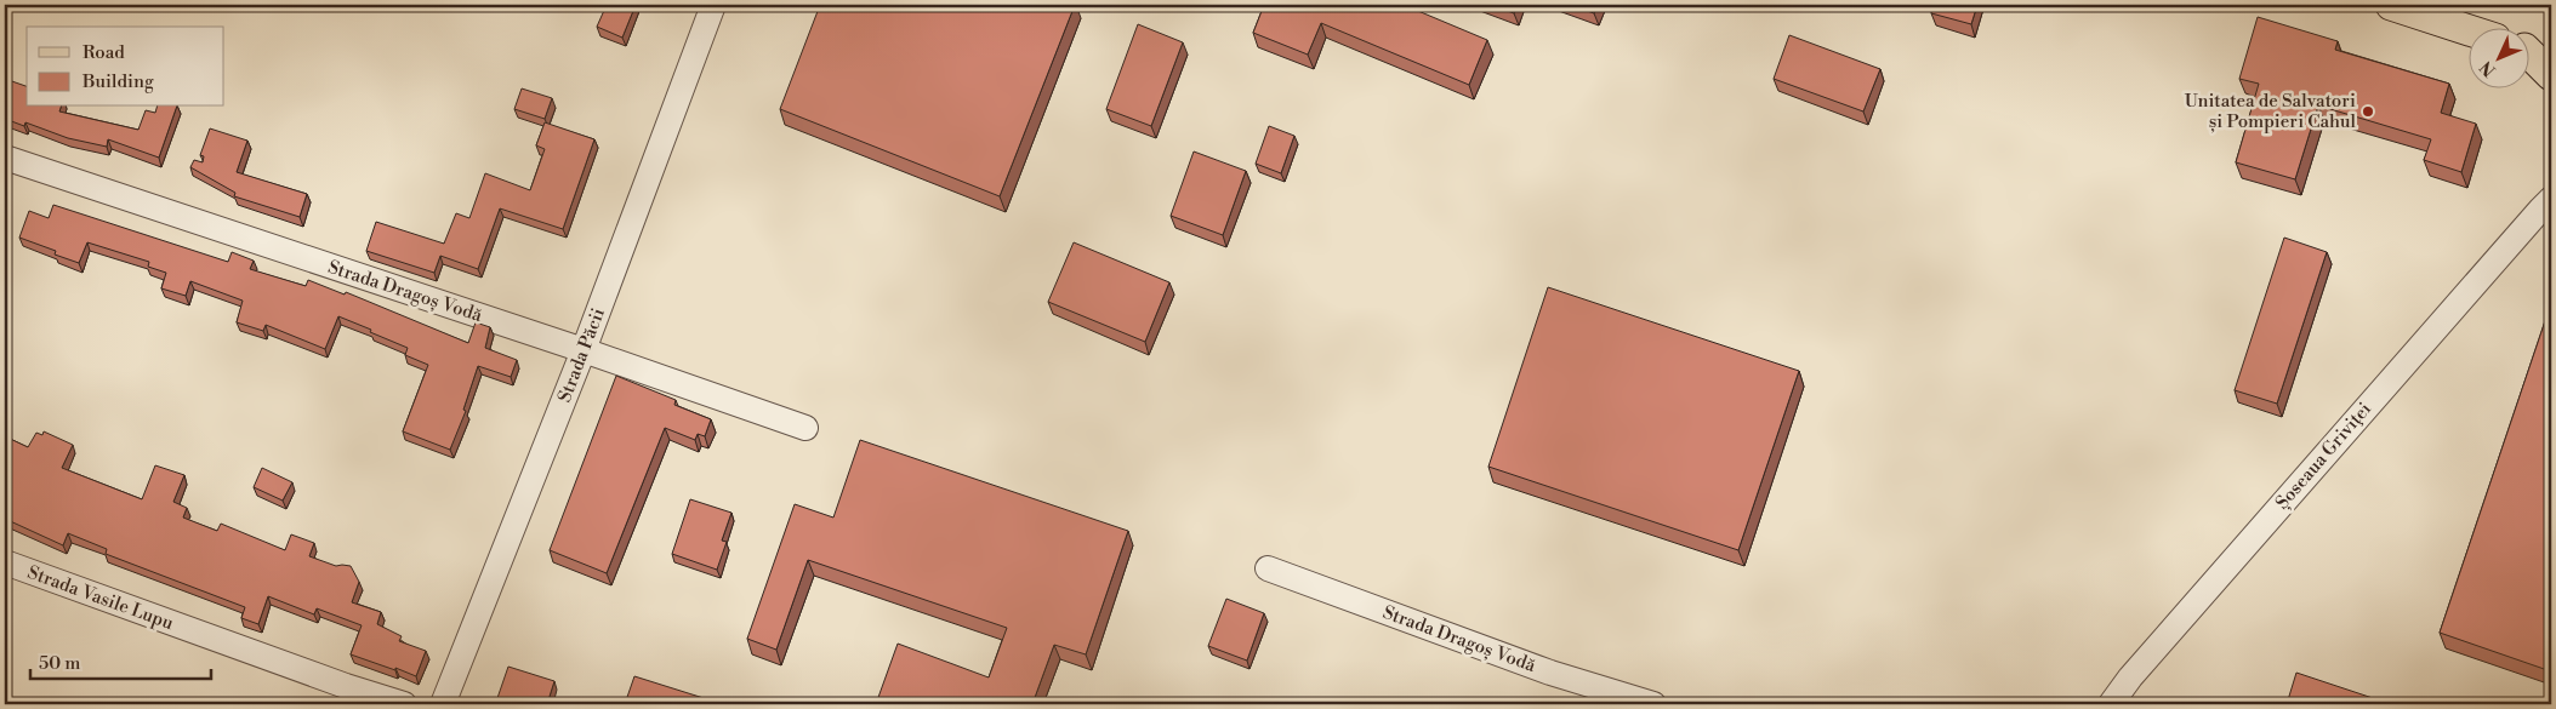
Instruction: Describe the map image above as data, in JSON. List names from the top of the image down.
{
  "streets": {
    "street": [
      "Strada Dragoș Vodă",
      "Strada Păcii",
      "Șoseaua Griviţei",
      "Strada Vasile Lupu"
    ]
  },
  "crossings": [
    ["Strada Dragoș Vodă", "Strada Păcii"]
  ],
  "places": ["Unitatea de Salvatori și Pompieri Cahul"],
  "legend": ["Road", "Building"],
  "scale_bar": "50 m",
  "north": "bottom left"
}
